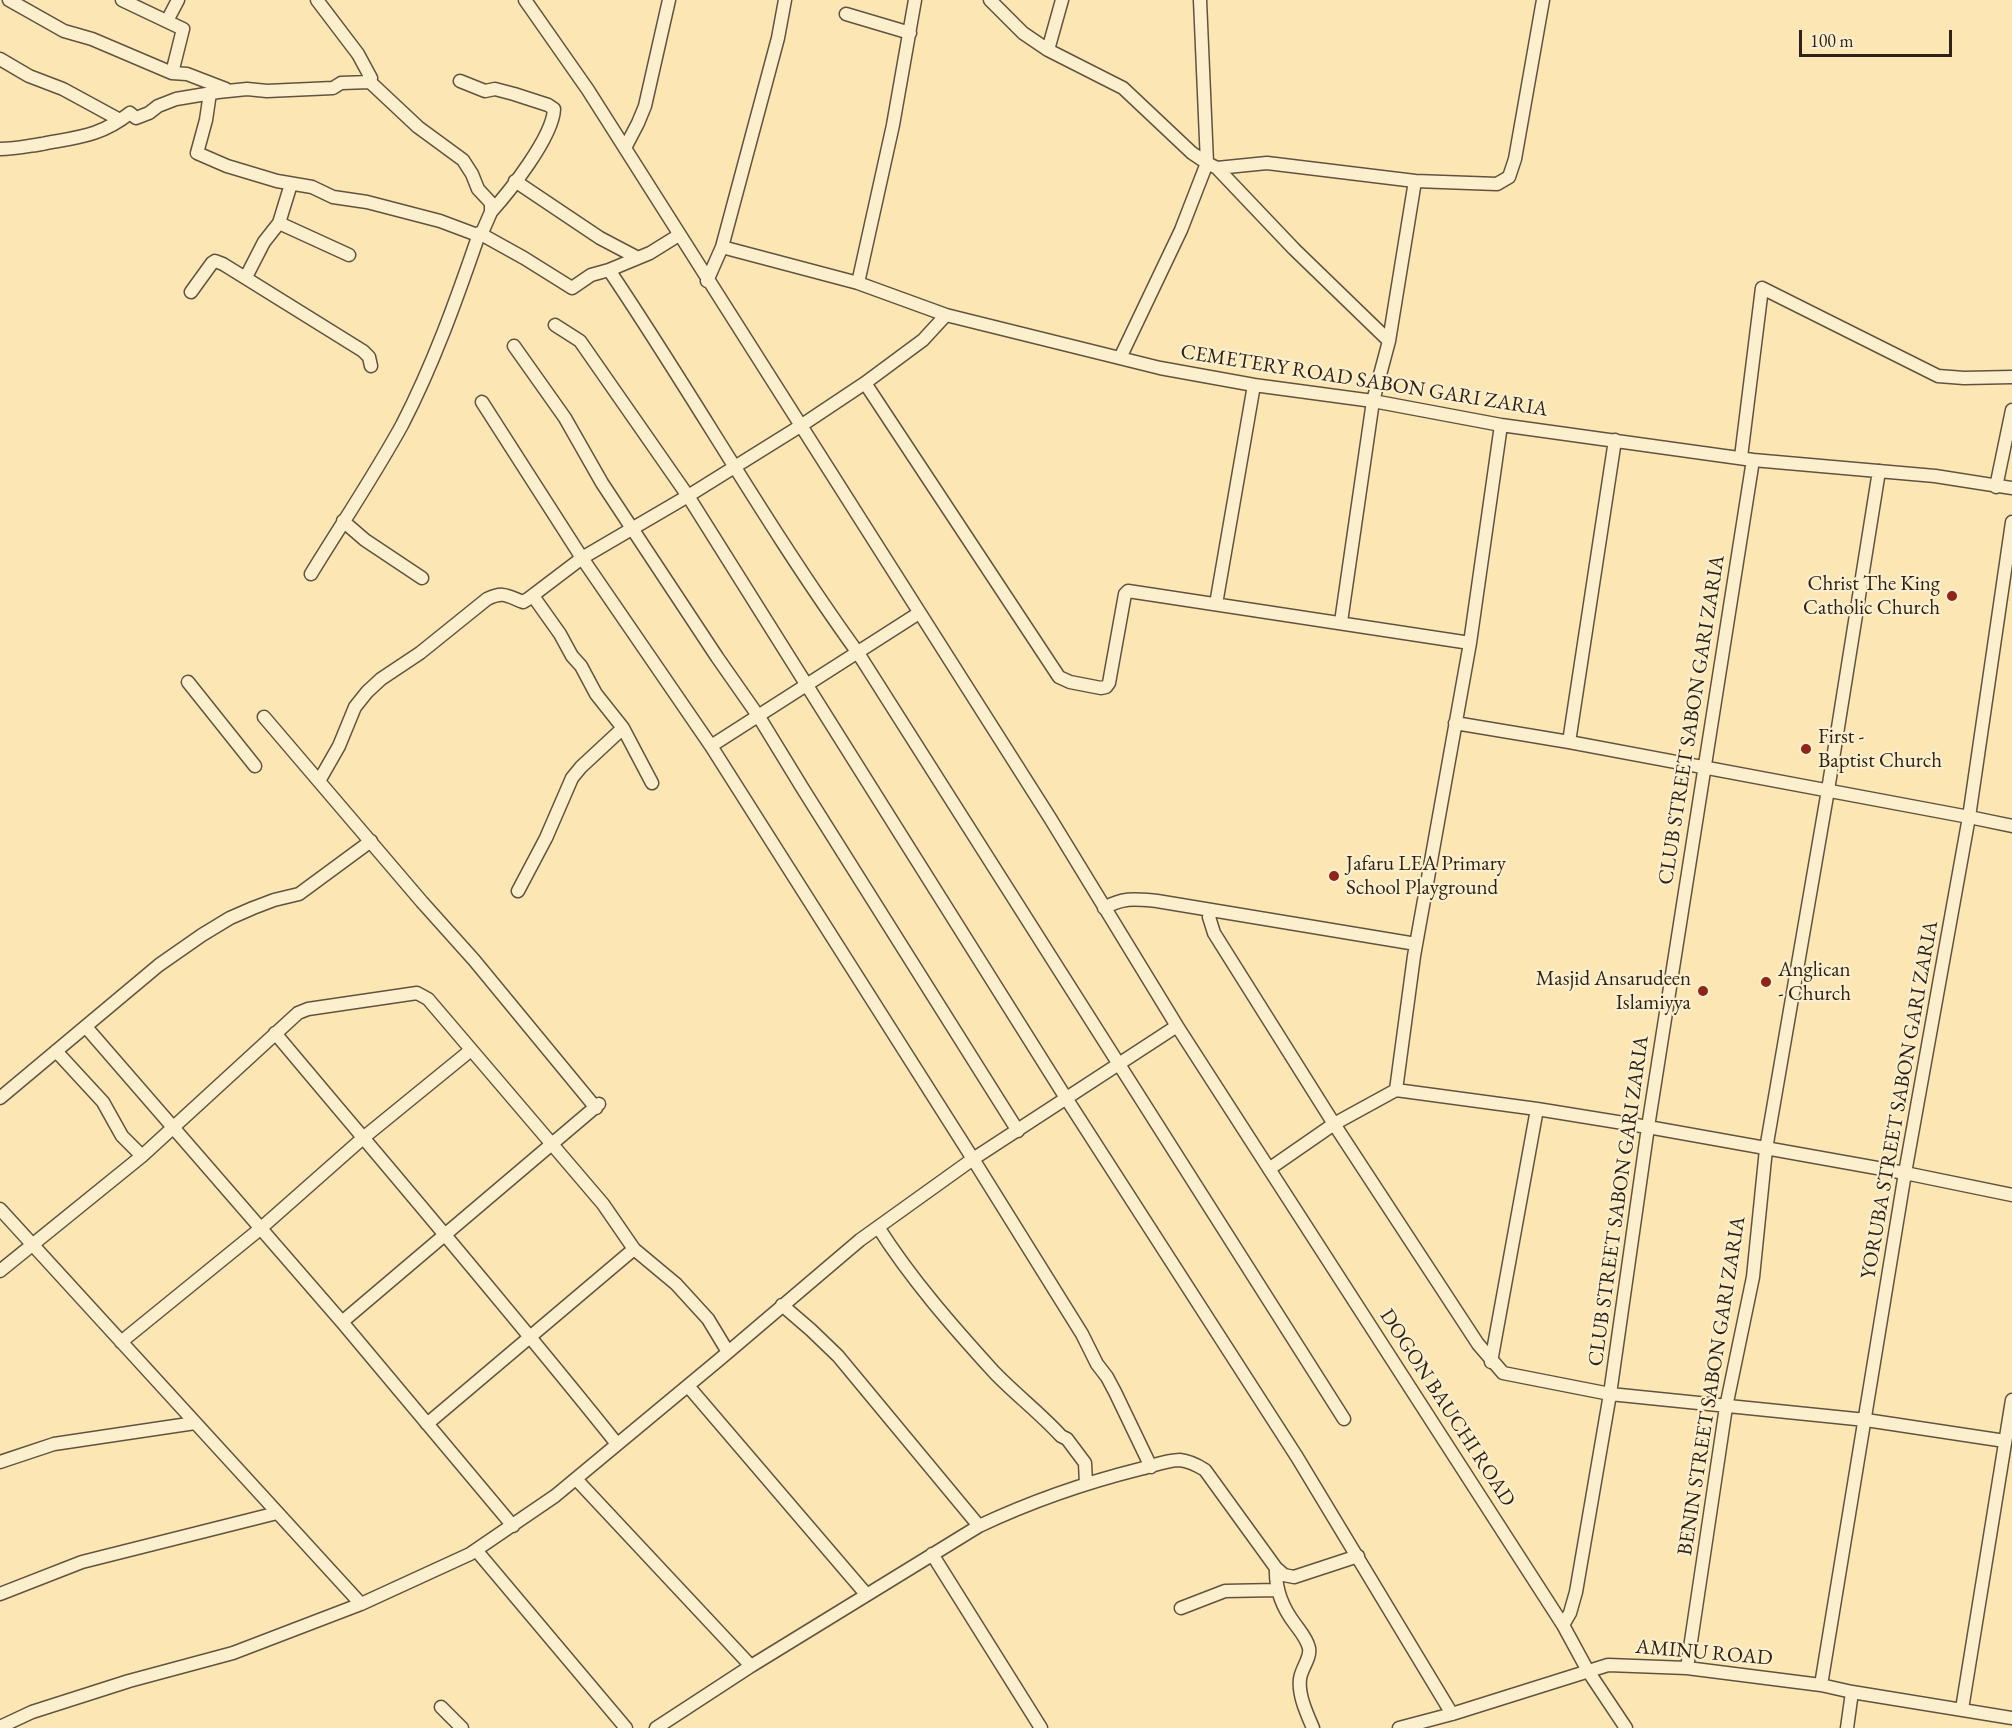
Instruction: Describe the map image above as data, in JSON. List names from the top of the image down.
{
  "streets": {
    "street": [
      "CEMETERY ROAD SABON GARI ZARIA",
      "CLUB STREET SABON GARI ZARIA",
      "YORUBA STREET SABON GARI ZARIA",
      "BENIN STREET SABON GARI ZARIA",
      "DOGON BAUCHI ROAD",
      "AMINU ROAD"
    ]
  },
  "crossings": [
    ["CEMETERY ROAD SABON GARI ZARIA", "CLUB STREET SABON GARI ZARIA"],
    ["CEMETERY ROAD SABON GARI ZARIA", "BENIN STREET SABON GARI ZARIA"],
    ["CLUB STREET SABON GARI ZARIA", "DOGON BAUCHI ROAD"],
    ["YORUBA STREET SABON GARI ZARIA", "AMINU ROAD"],
    ["BENIN STREET SABON GARI ZARIA", "AMINU ROAD"],
    ["DOGON BAUCHI ROAD", "AMINU ROAD"]
  ],
  "places": [
    "Christ The King Catholic Church",
    "First - Baptist Church",
    "Jafaru LEA Primary School Playground",
    "Anglican - Church",
    "Masjid Ansarudeen Islamiyya"
  ],
  "scale_bar": "100 m"
}
